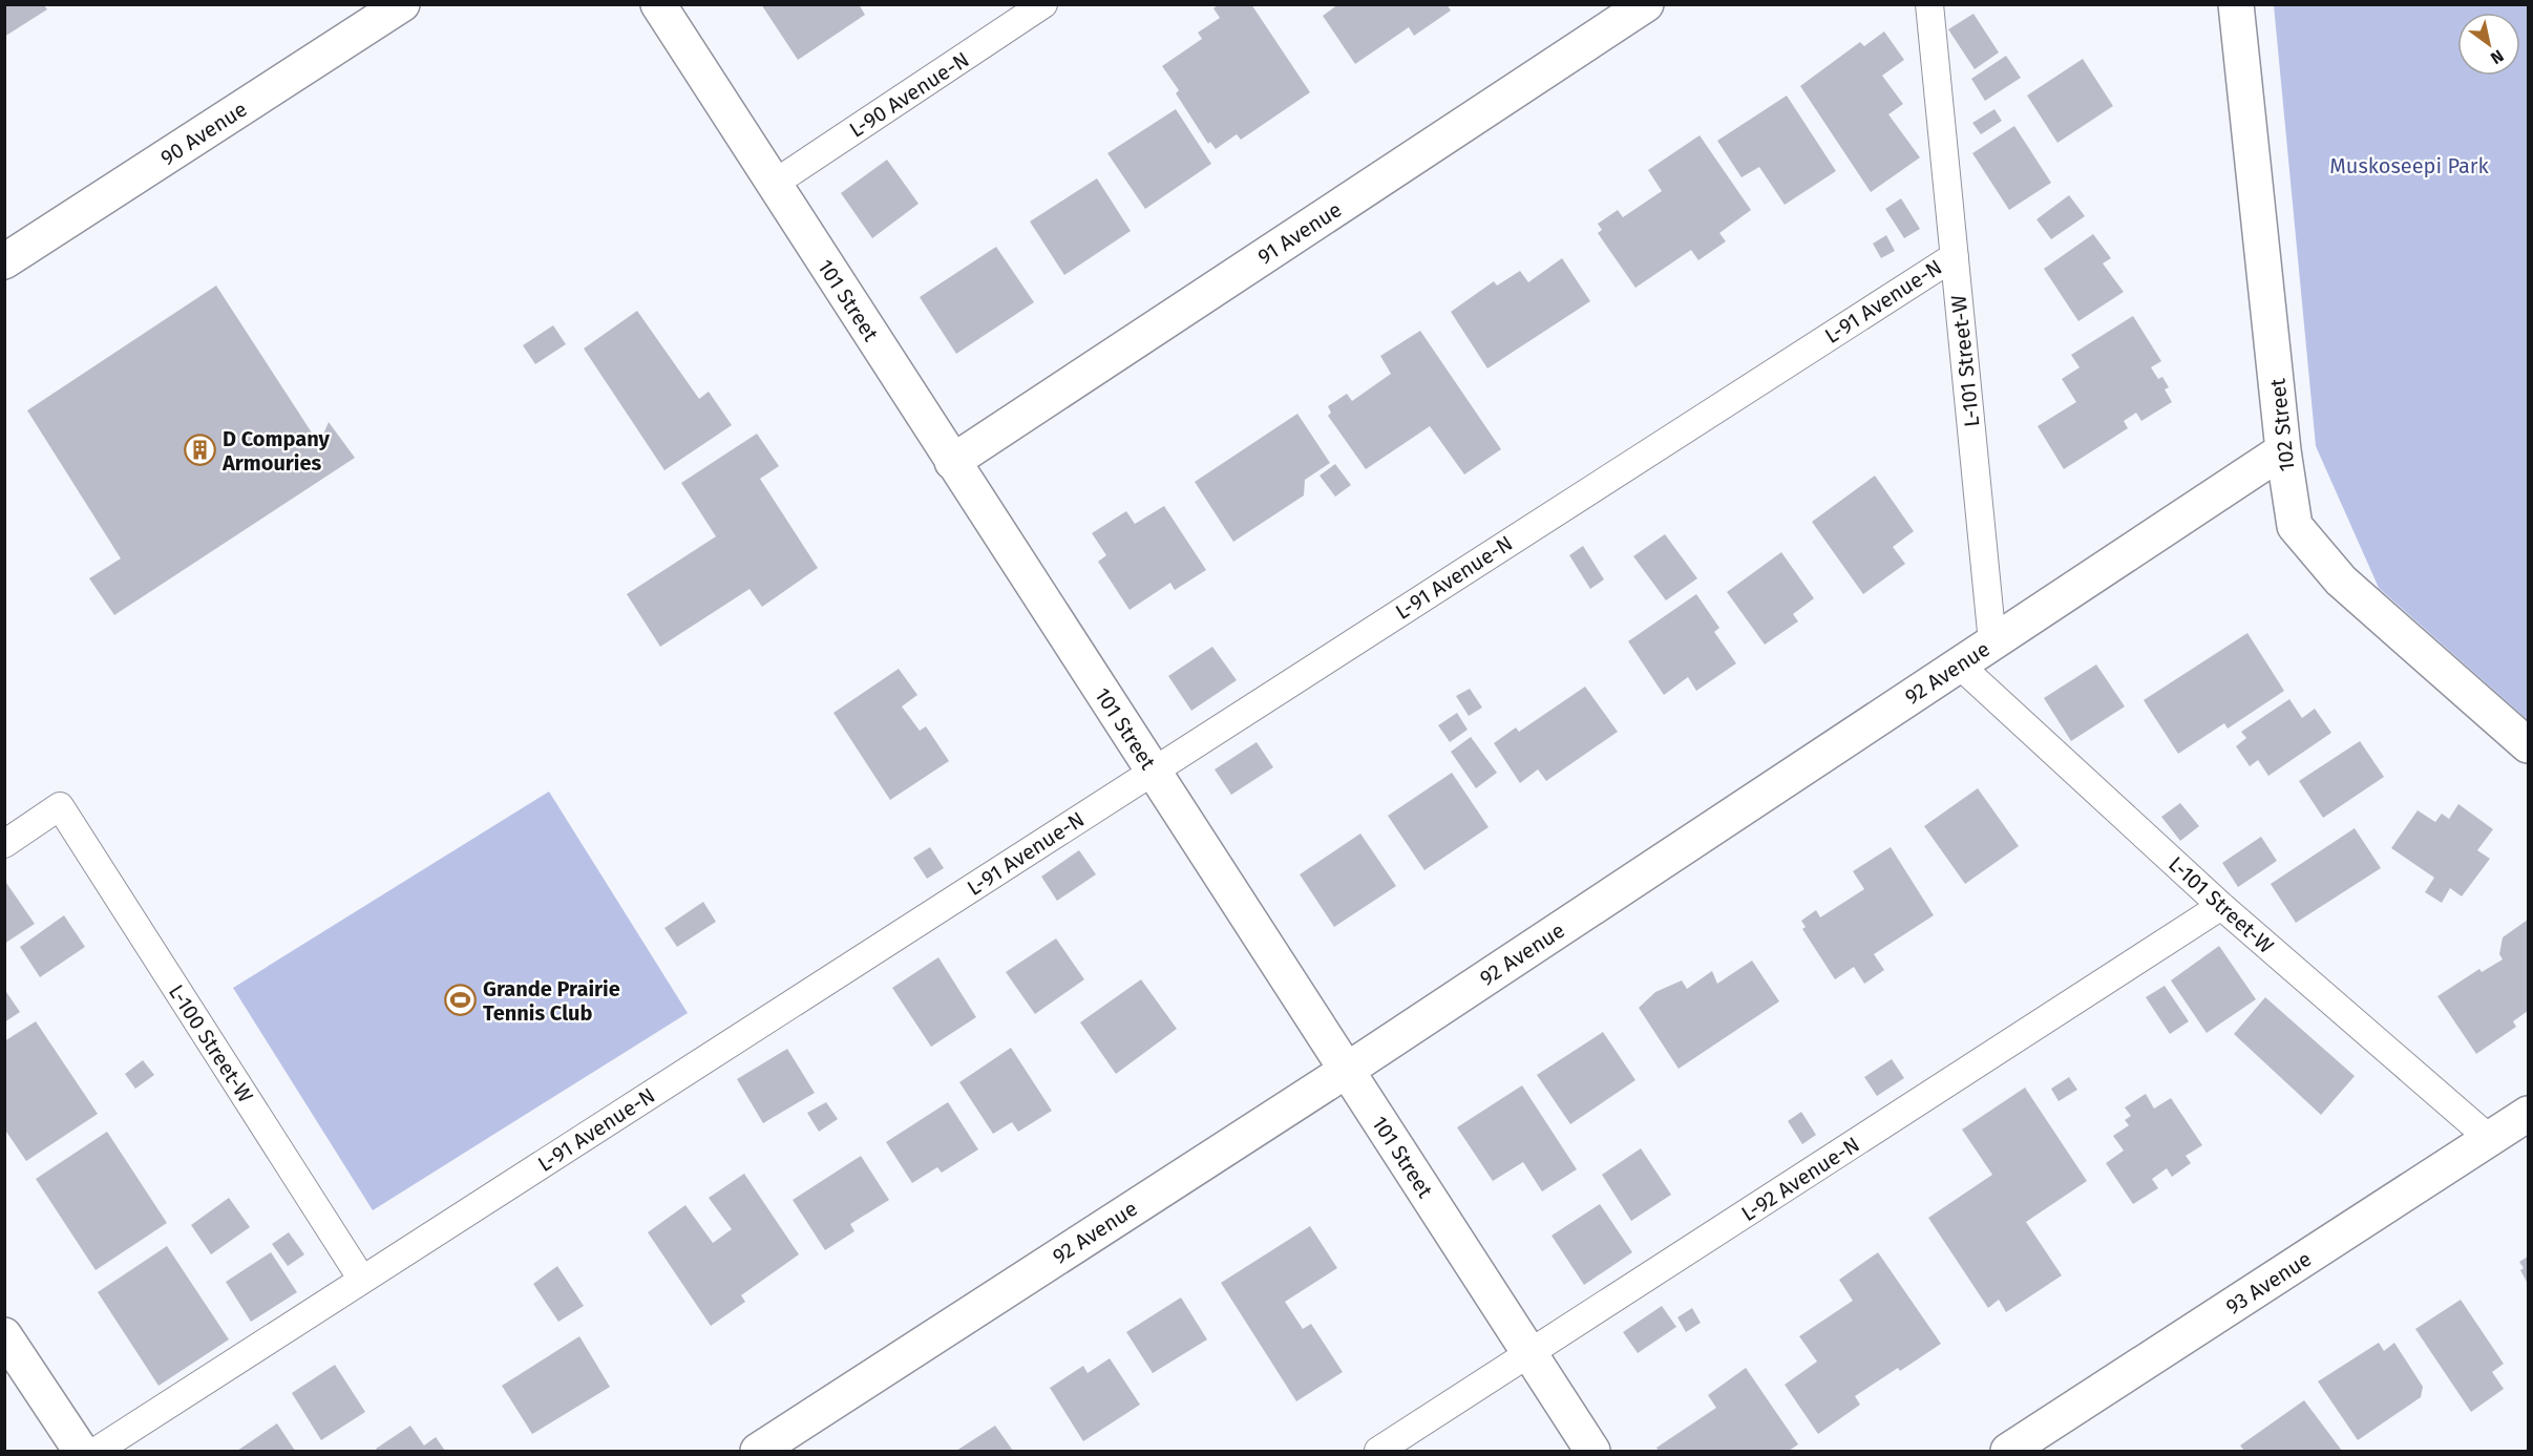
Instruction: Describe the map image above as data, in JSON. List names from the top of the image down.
{
  "streets": {
    "street": [
      "90 Avenue",
      "91 Avenue",
      "101 Street",
      "102 Street",
      "92 Avenue",
      "93 Avenue"
    ],
    "lane": [
      "L-90 Avenue-N",
      "L-91 Avenue-N",
      "L-101 Street-W",
      "L-100 Street-W",
      "L-92 Avenue-N"
    ]
  },
  "crossings": [
    ["L-90 Avenue-N", "101 Street"],
    ["91 Avenue", "101 Street"],
    ["101 Street", "L-91 Avenue-N"],
    ["101 Street", "92 Avenue"],
    ["101 Street", "L-92 Avenue-N"],
    ["L-91 Avenue-N", "L-101 Street-W"],
    ["L-91 Avenue-N", "L-100 Street-W"],
    ["L-101 Street-W", "92 Avenue"],
    ["L-101 Street-W", "L-92 Avenue-N"],
    ["L-101 Street-W", "93 Avenue"],
    ["102 Street", "92 Avenue"]
  ],
  "parks": ["Muskoseepi Park"],
  "places": {
    "building": ["D Company Armouries"],
    "sports": ["Grande Prairie Tennis Club"]
  },
  "north": "bottom right"
}
